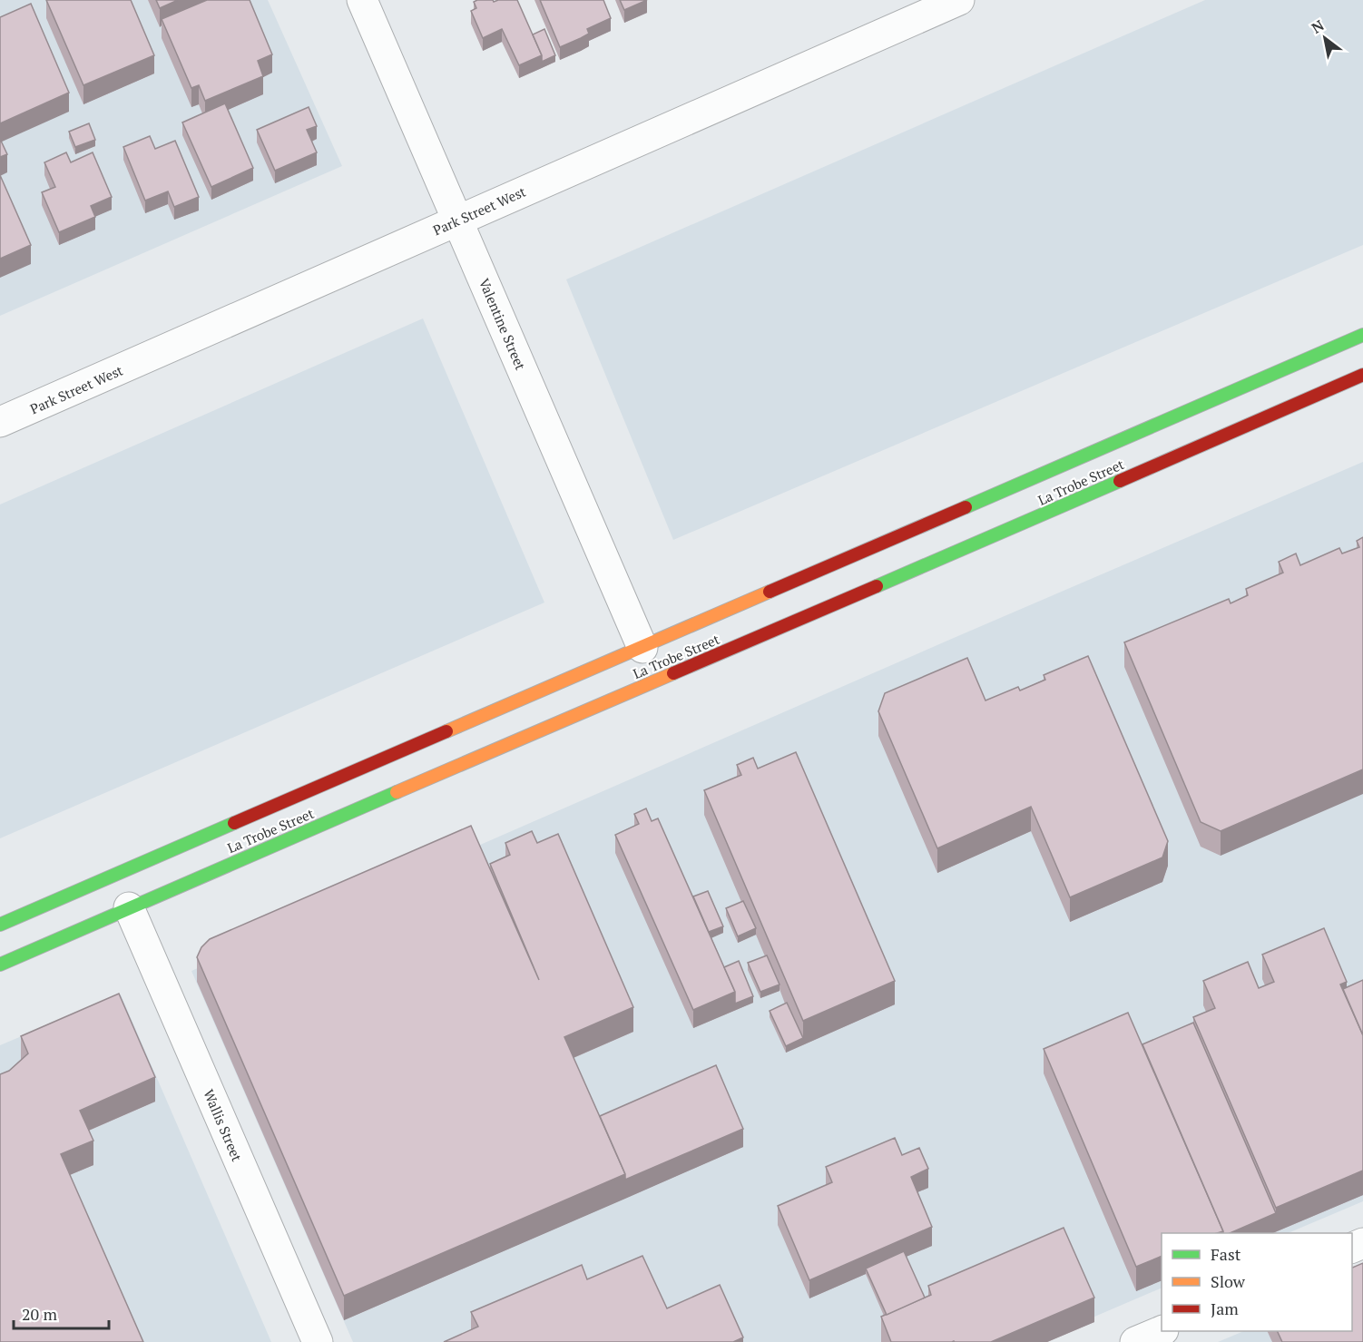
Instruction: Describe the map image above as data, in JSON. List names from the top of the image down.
{
  "streets": {
    "main road": ["La Trobe Street"],
    "street": ["Park Street West", "Valentine Street", "Wallis Street"]
  },
  "crossings": [
    ["Park Street West", "Valentine Street"],
    ["Valentine Street", "La Trobe Street"],
    ["La Trobe Street", "Wallis Street"]
  ],
  "legend": ["Fast", "Slow", "Jam"],
  "scale_bar": "20 m",
  "north": "top left"
}
